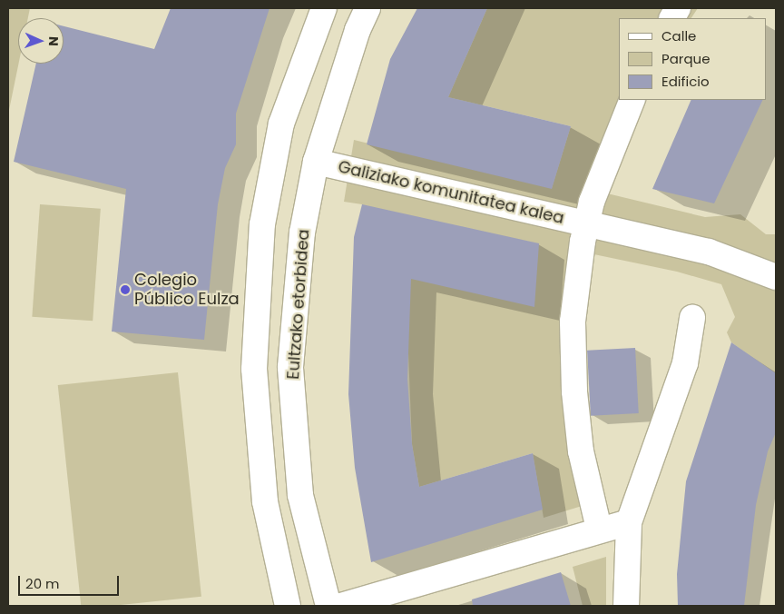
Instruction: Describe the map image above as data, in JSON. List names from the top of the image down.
{
  "streets": {
    "street": ["Galiziako komunitatea kalea", "Eultzako etorbidea"]
  },
  "crossings": [
    ["Galiziako komunitatea kalea", "Eultzako etorbidea"]
  ],
  "places": ["Colegio Público Eulza"],
  "legend": ["Calle", "Parque", "Edificio"],
  "scale_bar": "20 m",
  "north": "right"
}
